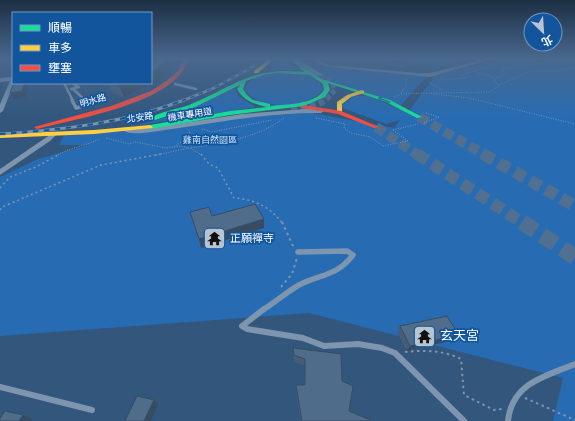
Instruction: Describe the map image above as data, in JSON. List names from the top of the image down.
{
  "streets": {
    "main road": ["明水路", "北安路"],
    "street": ["機車專用道"]
  },
  "crossings": [
    ["明水路", "北安路"],
    ["機車專用道", "北安路"]
  ],
  "parks": ["雞南自然園區"],
  "places": {
    "temple": ["正願禪寺", "玄天宮"]
  },
  "legend": ["順暢", "車多", "壅塞"],
  "north": "bottom right"
}
